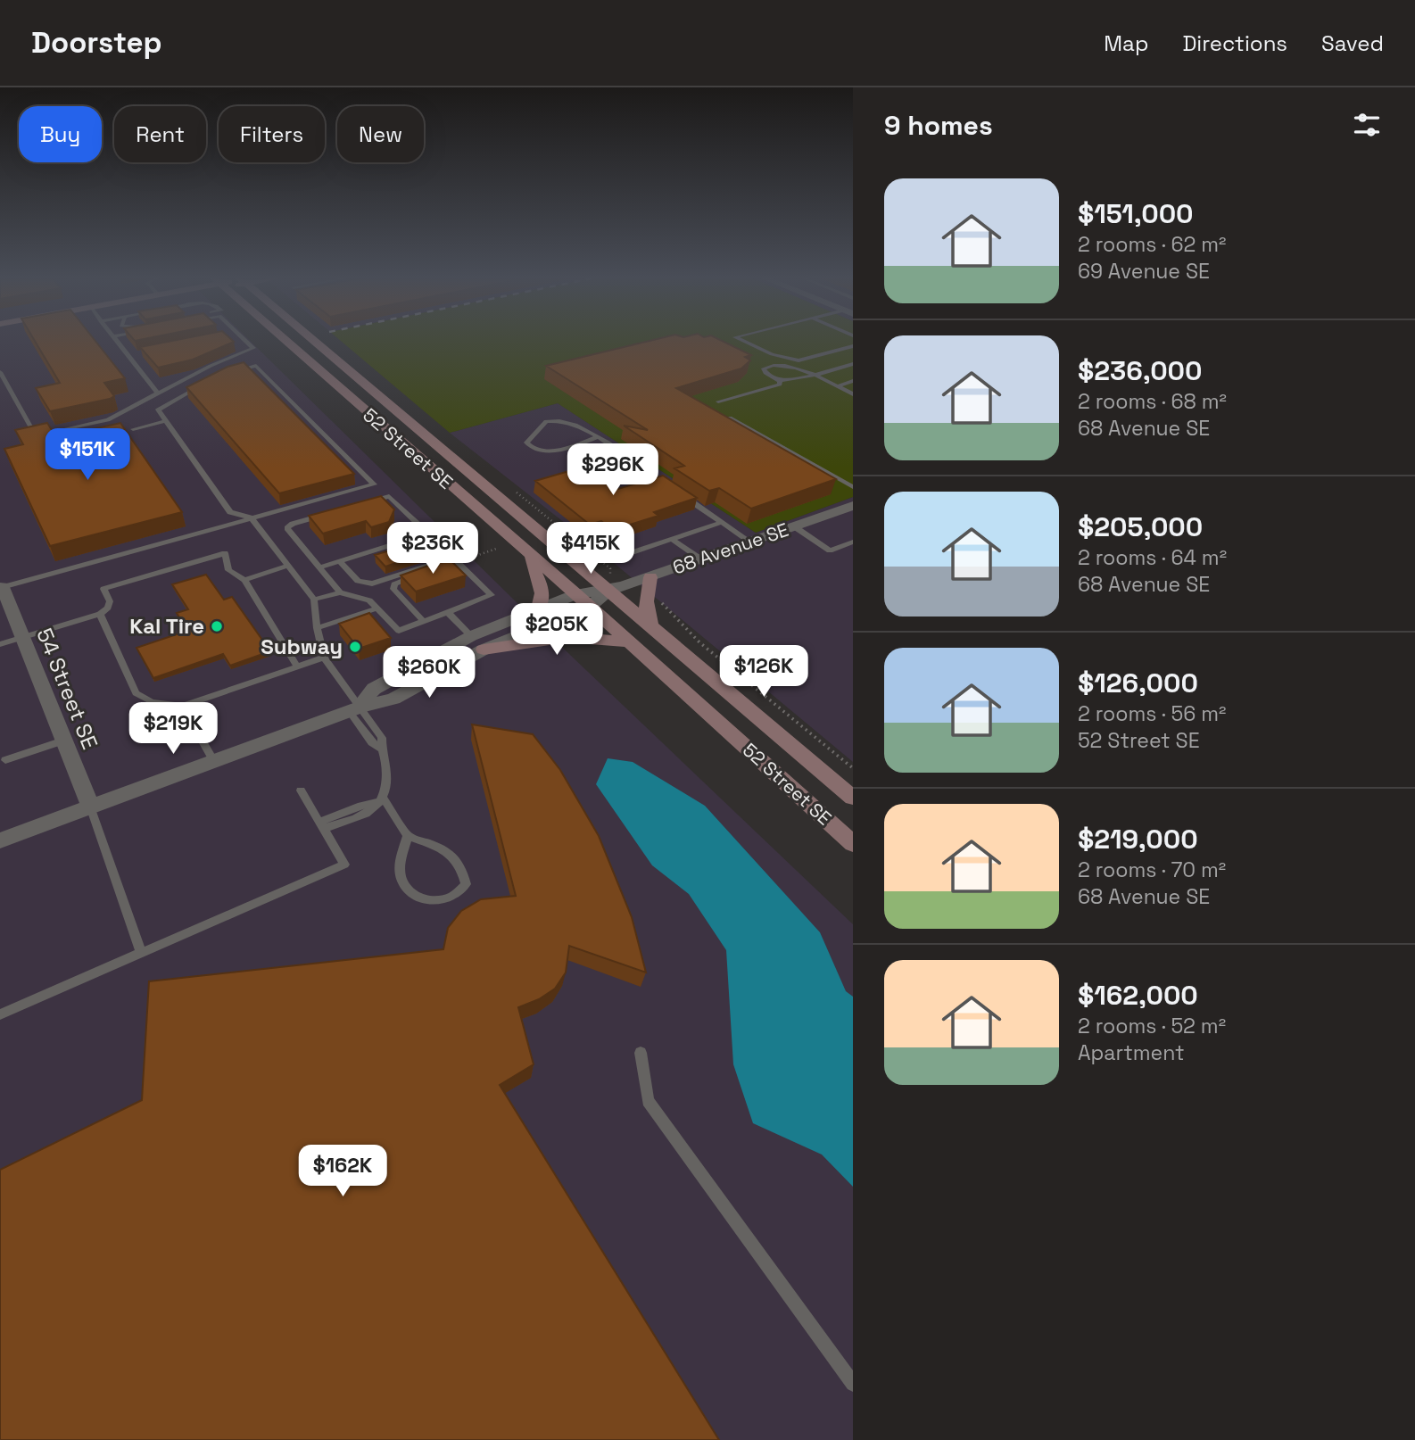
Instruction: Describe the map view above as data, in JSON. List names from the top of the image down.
{
  "streets": {
    "main road": ["52 Street SE"],
    "street": ["68 Avenue SE", "54 Street SE"]
  },
  "crossings": [
    ["52 Street SE", "68 Avenue SE"],
    ["68 Avenue SE", "54 Street SE"]
  ],
  "places": ["Kal Tire", "Subway"],
  "page": {
    "header": "Doorstep",
    "nav": ["Map", "Directions", "Saved"],
    "heading": "9 homes",
    "chip": [
      "Buy",
      "Rent",
      "Filters",
      "New"
    ],
    "list": [
      {
        "name": "$151,000",
        "note": "2 rooms · 62 m² · 69 Avenue SE"
      },
      {
        "name": "$236,000",
        "note": "2 rooms · 68 m² · 68 Avenue SE"
      },
      {
        "name": "$205,000",
        "note": "2 rooms · 64 m² · 68 Avenue SE"
      },
      {
        "name": "$126,000",
        "note": "2 rooms · 56 m² · 52 Street SE"
      },
      {
        "name": "$219,000",
        "note": "2 rooms · 70 m² · 68 Avenue SE"
      },
      {
        "name": "$162,000",
        "note": "2 rooms · 52 m² · Apartment"
      }
    ],
    "price": [
      "$151K",
      "$296K",
      "$236K",
      "$415K",
      "$205K",
      "$126K",
      "$260K",
      "$219K",
      "$162K"
    ]
  }
}
